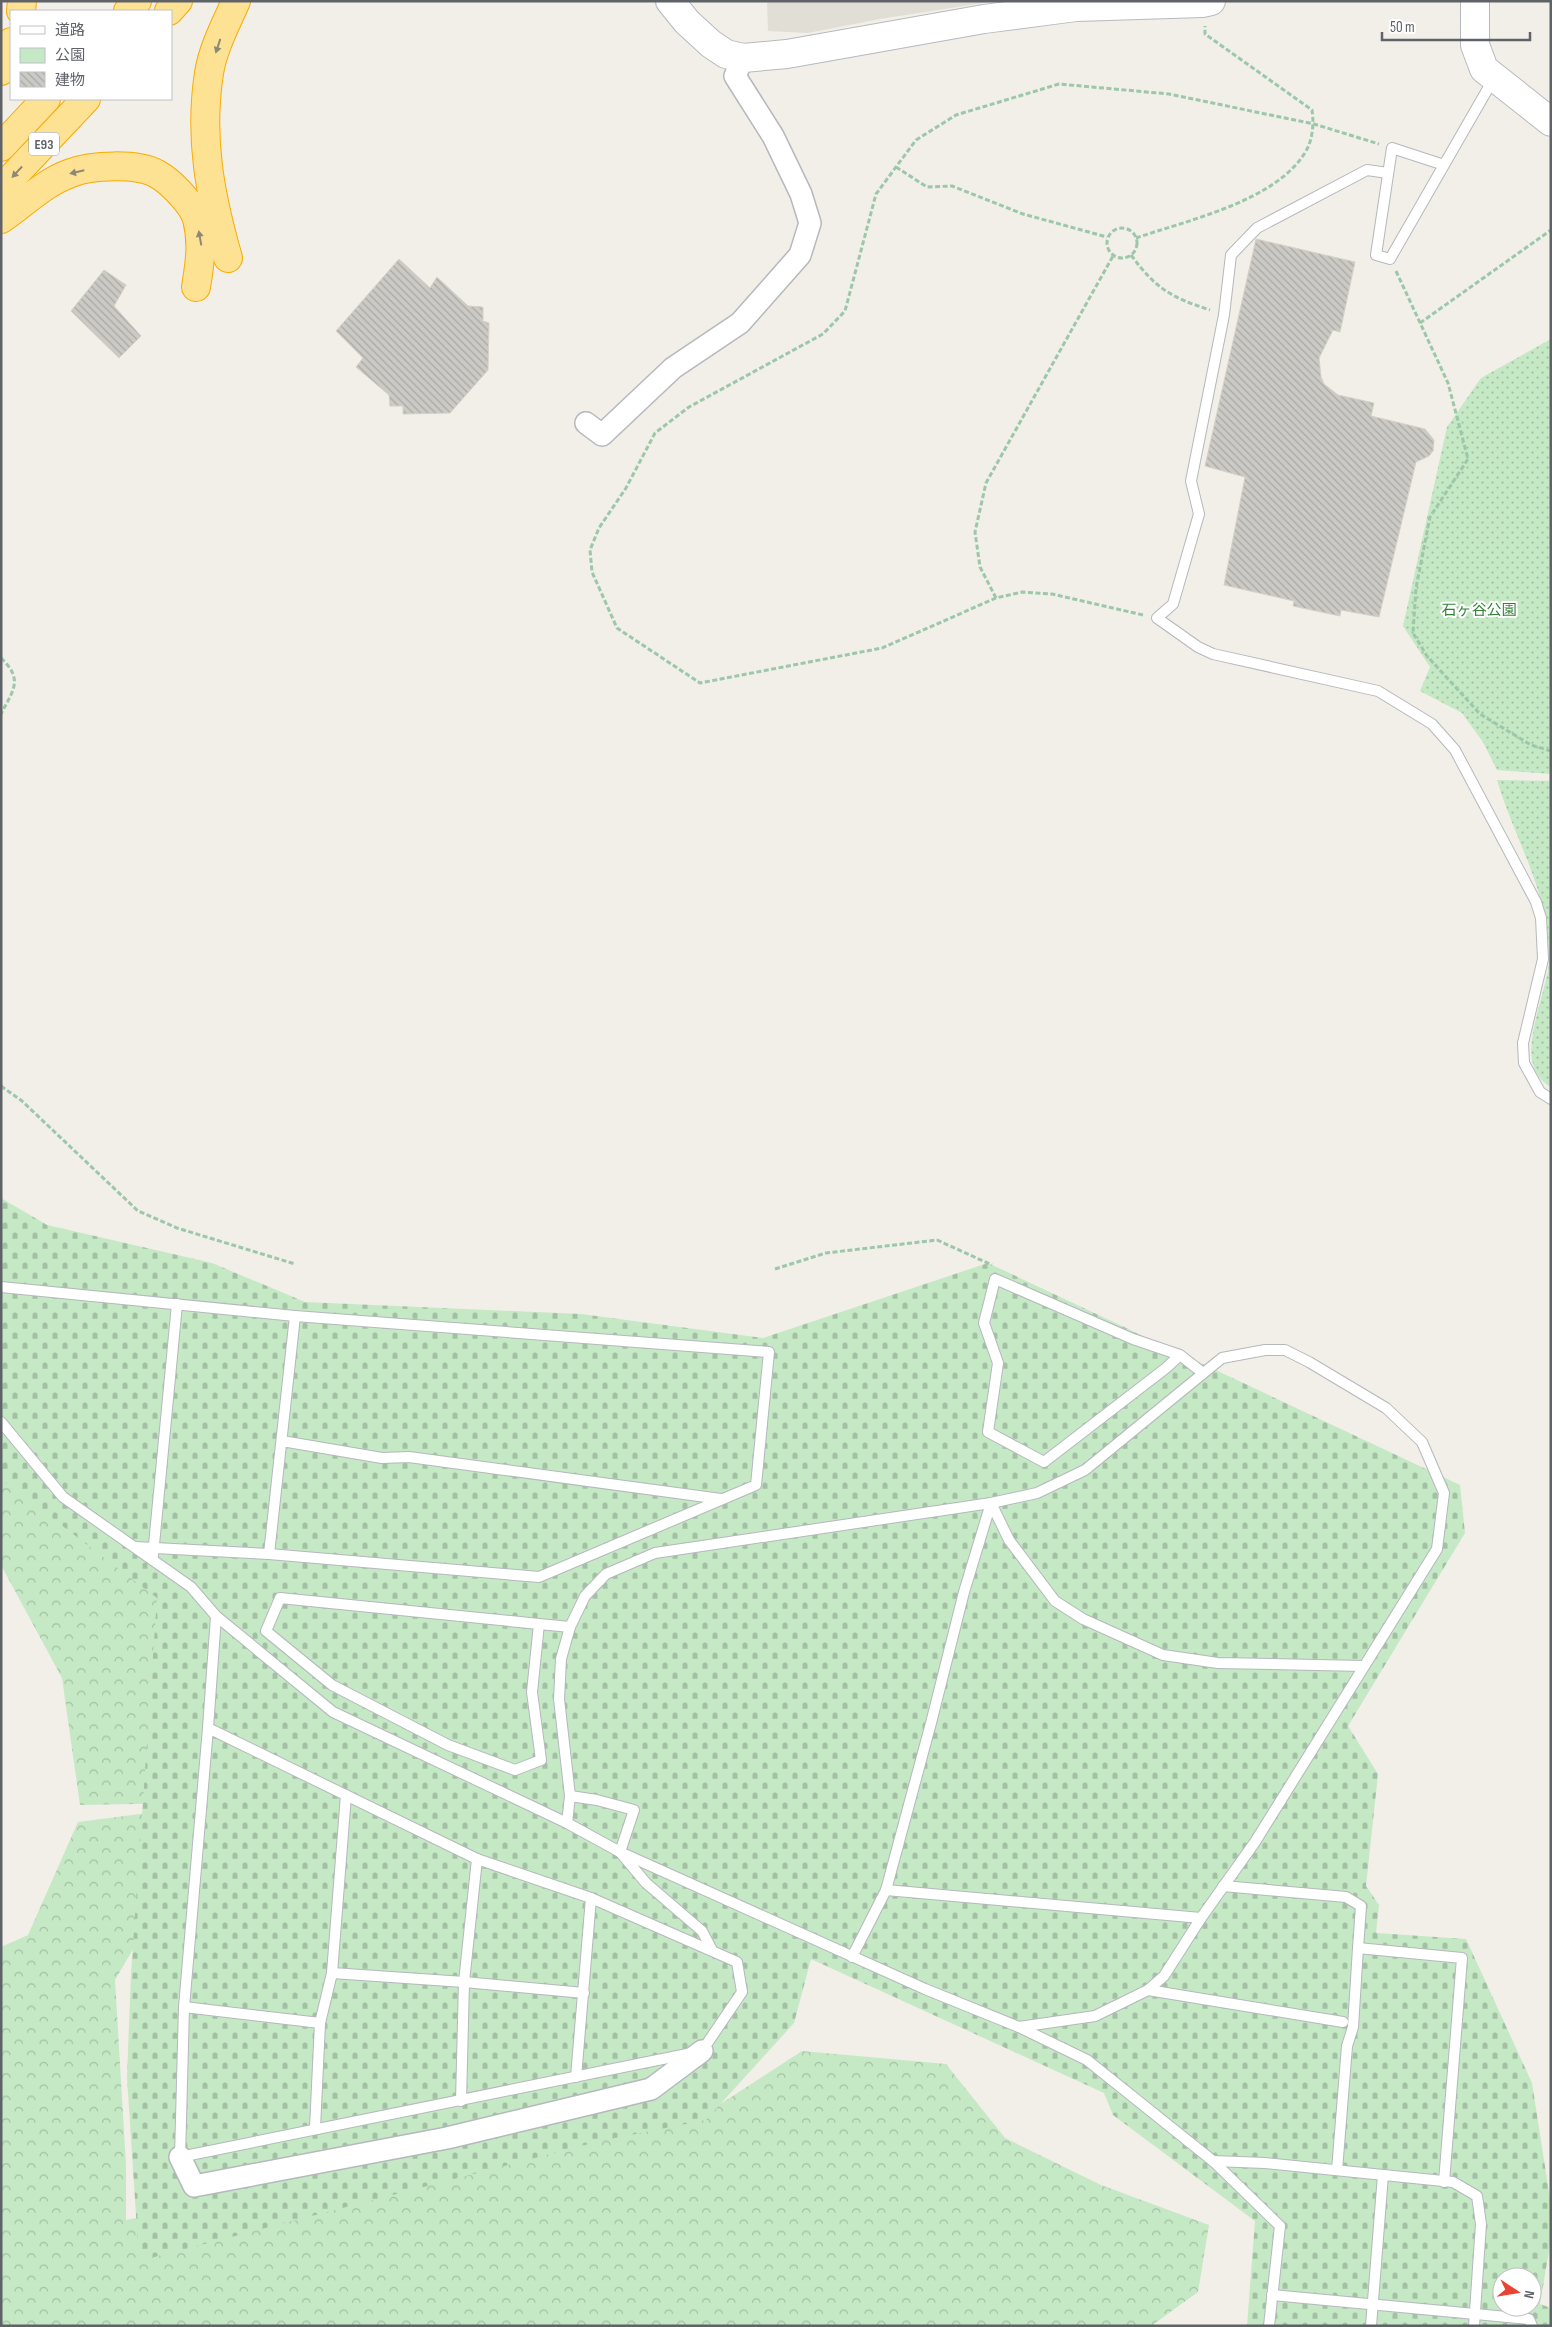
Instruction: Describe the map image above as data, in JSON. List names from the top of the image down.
{
  "streets": {
    "highway": ["E93"]
  },
  "parks": ["石ヶ谷公園"],
  "legend": ["道路", "公園", "建物"],
  "scale_bar": "50 m",
  "north": "right"
}
